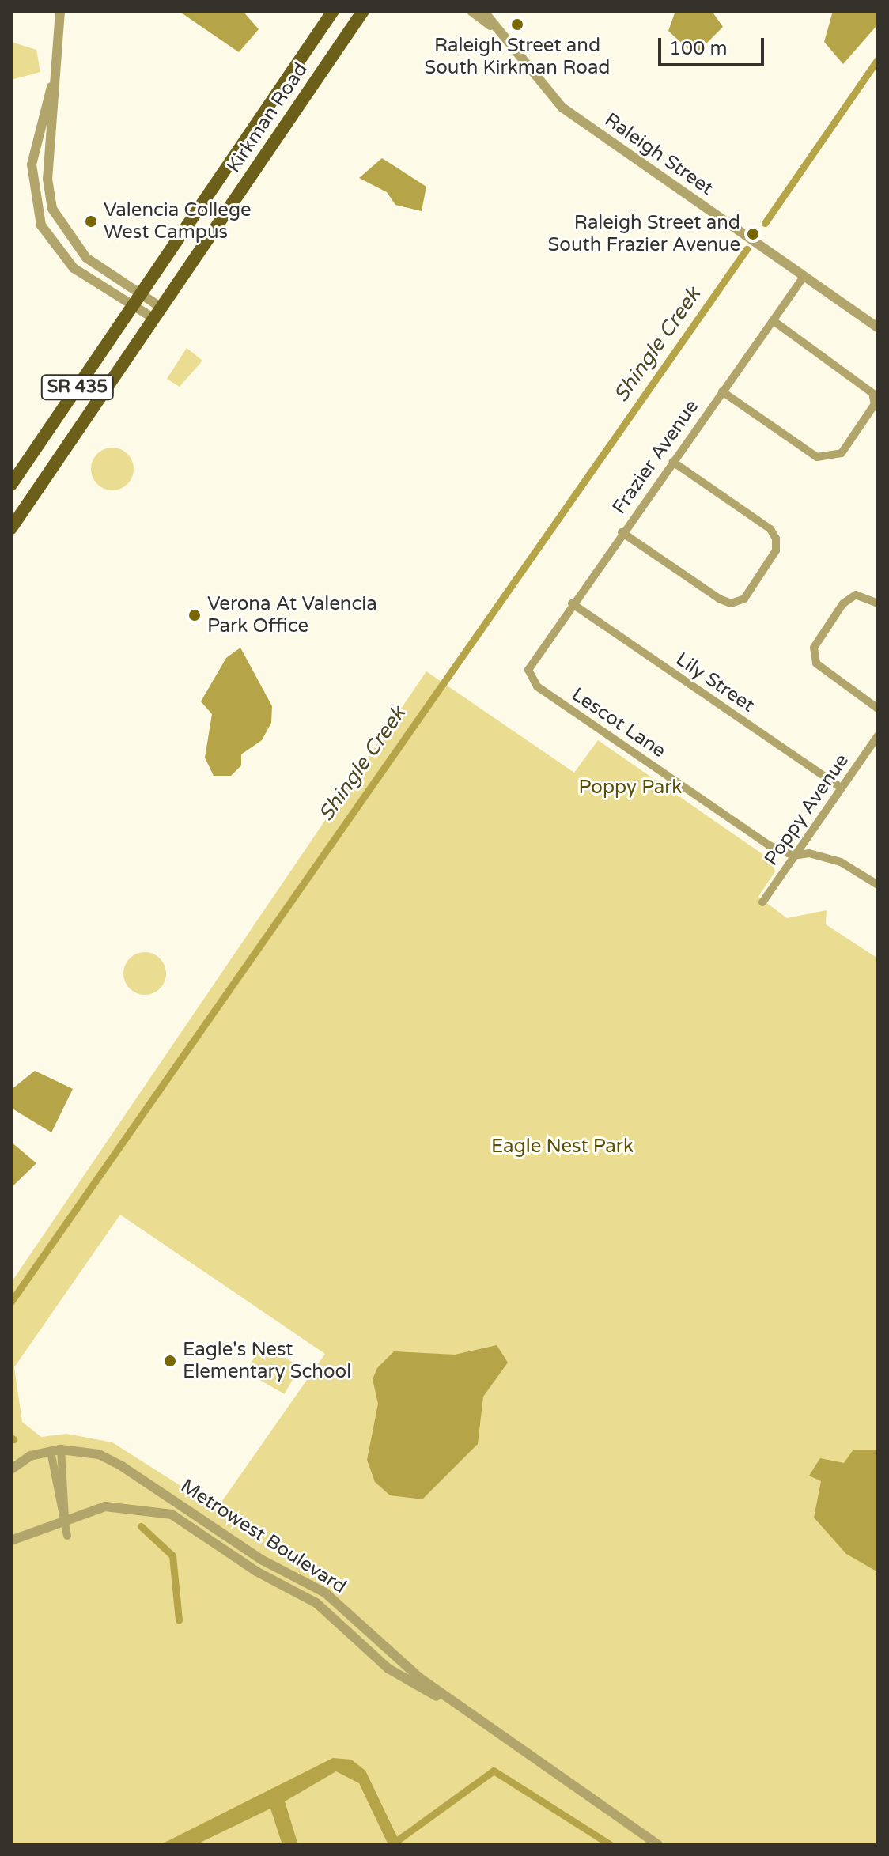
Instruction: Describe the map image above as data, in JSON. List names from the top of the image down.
{
  "streets": {
    "main road": ["Kirkman Road", "SR 435"],
    "street": [
      "Raleigh Street",
      "Frazier Avenue",
      "Lily Street",
      "Lescot Lane",
      "Poppy Avenue",
      "Metrowest Boulevard"
    ]
  },
  "crossings": [
    ["Raleigh Street", "Frazier Avenue"],
    ["Frazier Avenue", "Lily Street"],
    ["Frazier Avenue", "Lescot Lane"],
    ["Lily Street", "Poppy Avenue"],
    ["Lescot Lane", "Poppy Avenue"]
  ],
  "water": ["Shingle Creek"],
  "parks": ["Poppy Park", "Eagle Nest Park"],
  "places": [
    "Raleigh Street and South Kirkman Road",
    "Valencia College West Campus",
    "Raleigh Street and South Frazier Avenue",
    "Verona At Valencia Park Office",
    "Eagle's Nest Elementary School"
  ],
  "scale_bar": "100 m"
}
